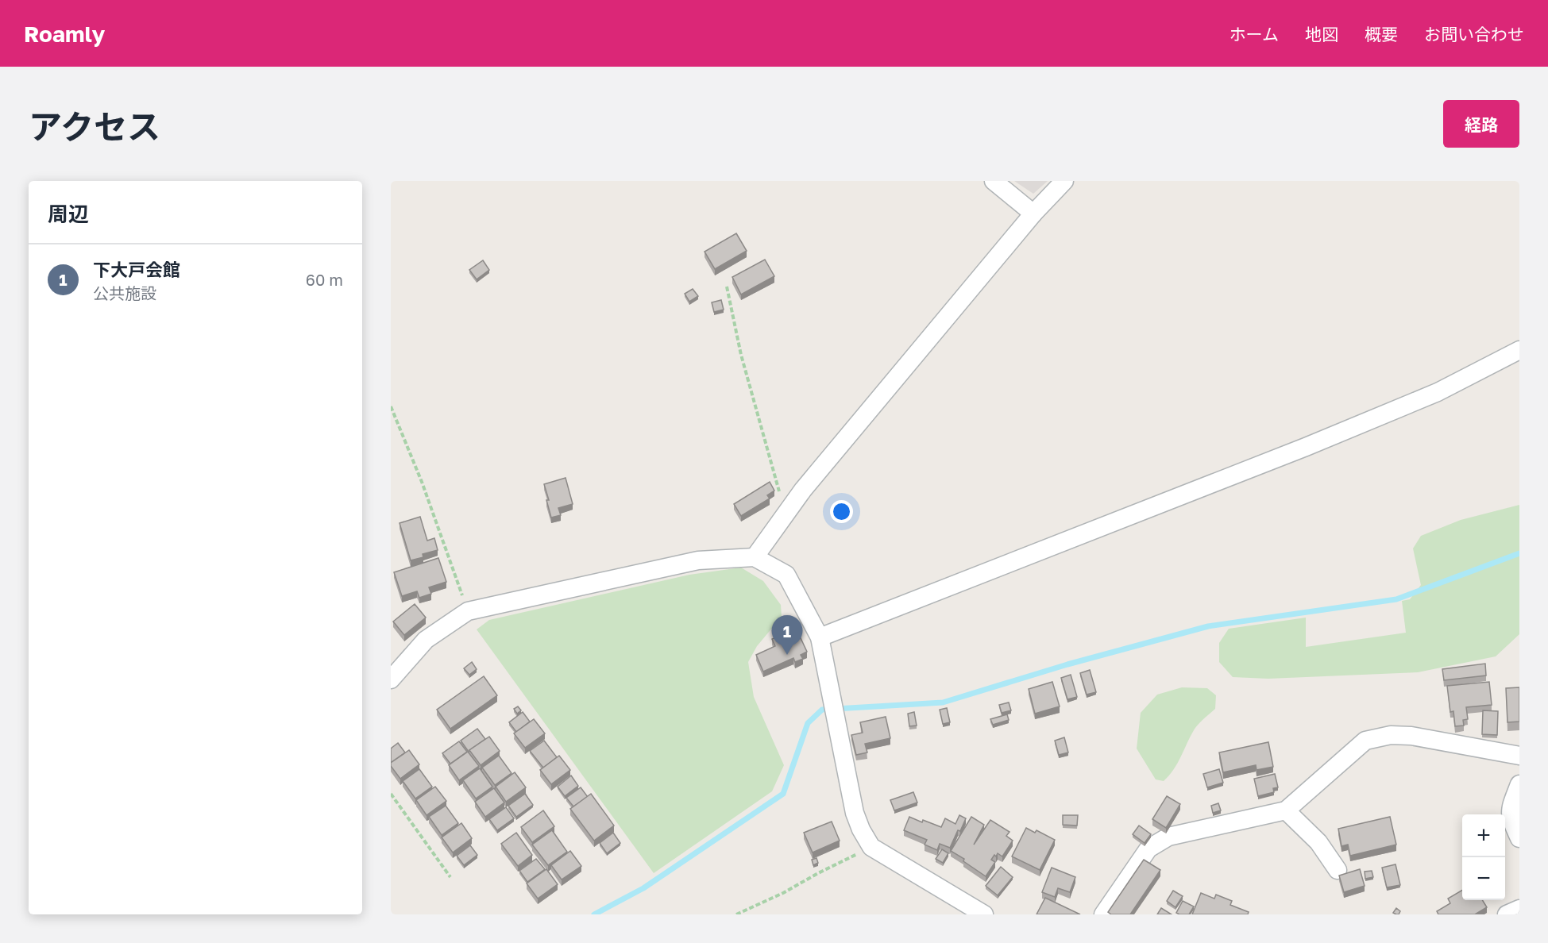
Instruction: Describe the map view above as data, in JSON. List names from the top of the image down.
{
  "page": {
    "header": "Roamly",
    "nav": [
      "ホーム",
      "地図",
      "概要",
      "お問い合わせ"
    ],
    "title": "アクセス",
    "buttons": "経路",
    "heading": "周辺",
    "list": [
      {
        "mark": "1",
        "name": "下大戸会館",
        "note": "公共施設",
        "value": "60 m"
      }
    ],
    "pins": "1",
    "map_buttons": ["+", "−"]
  }
}
